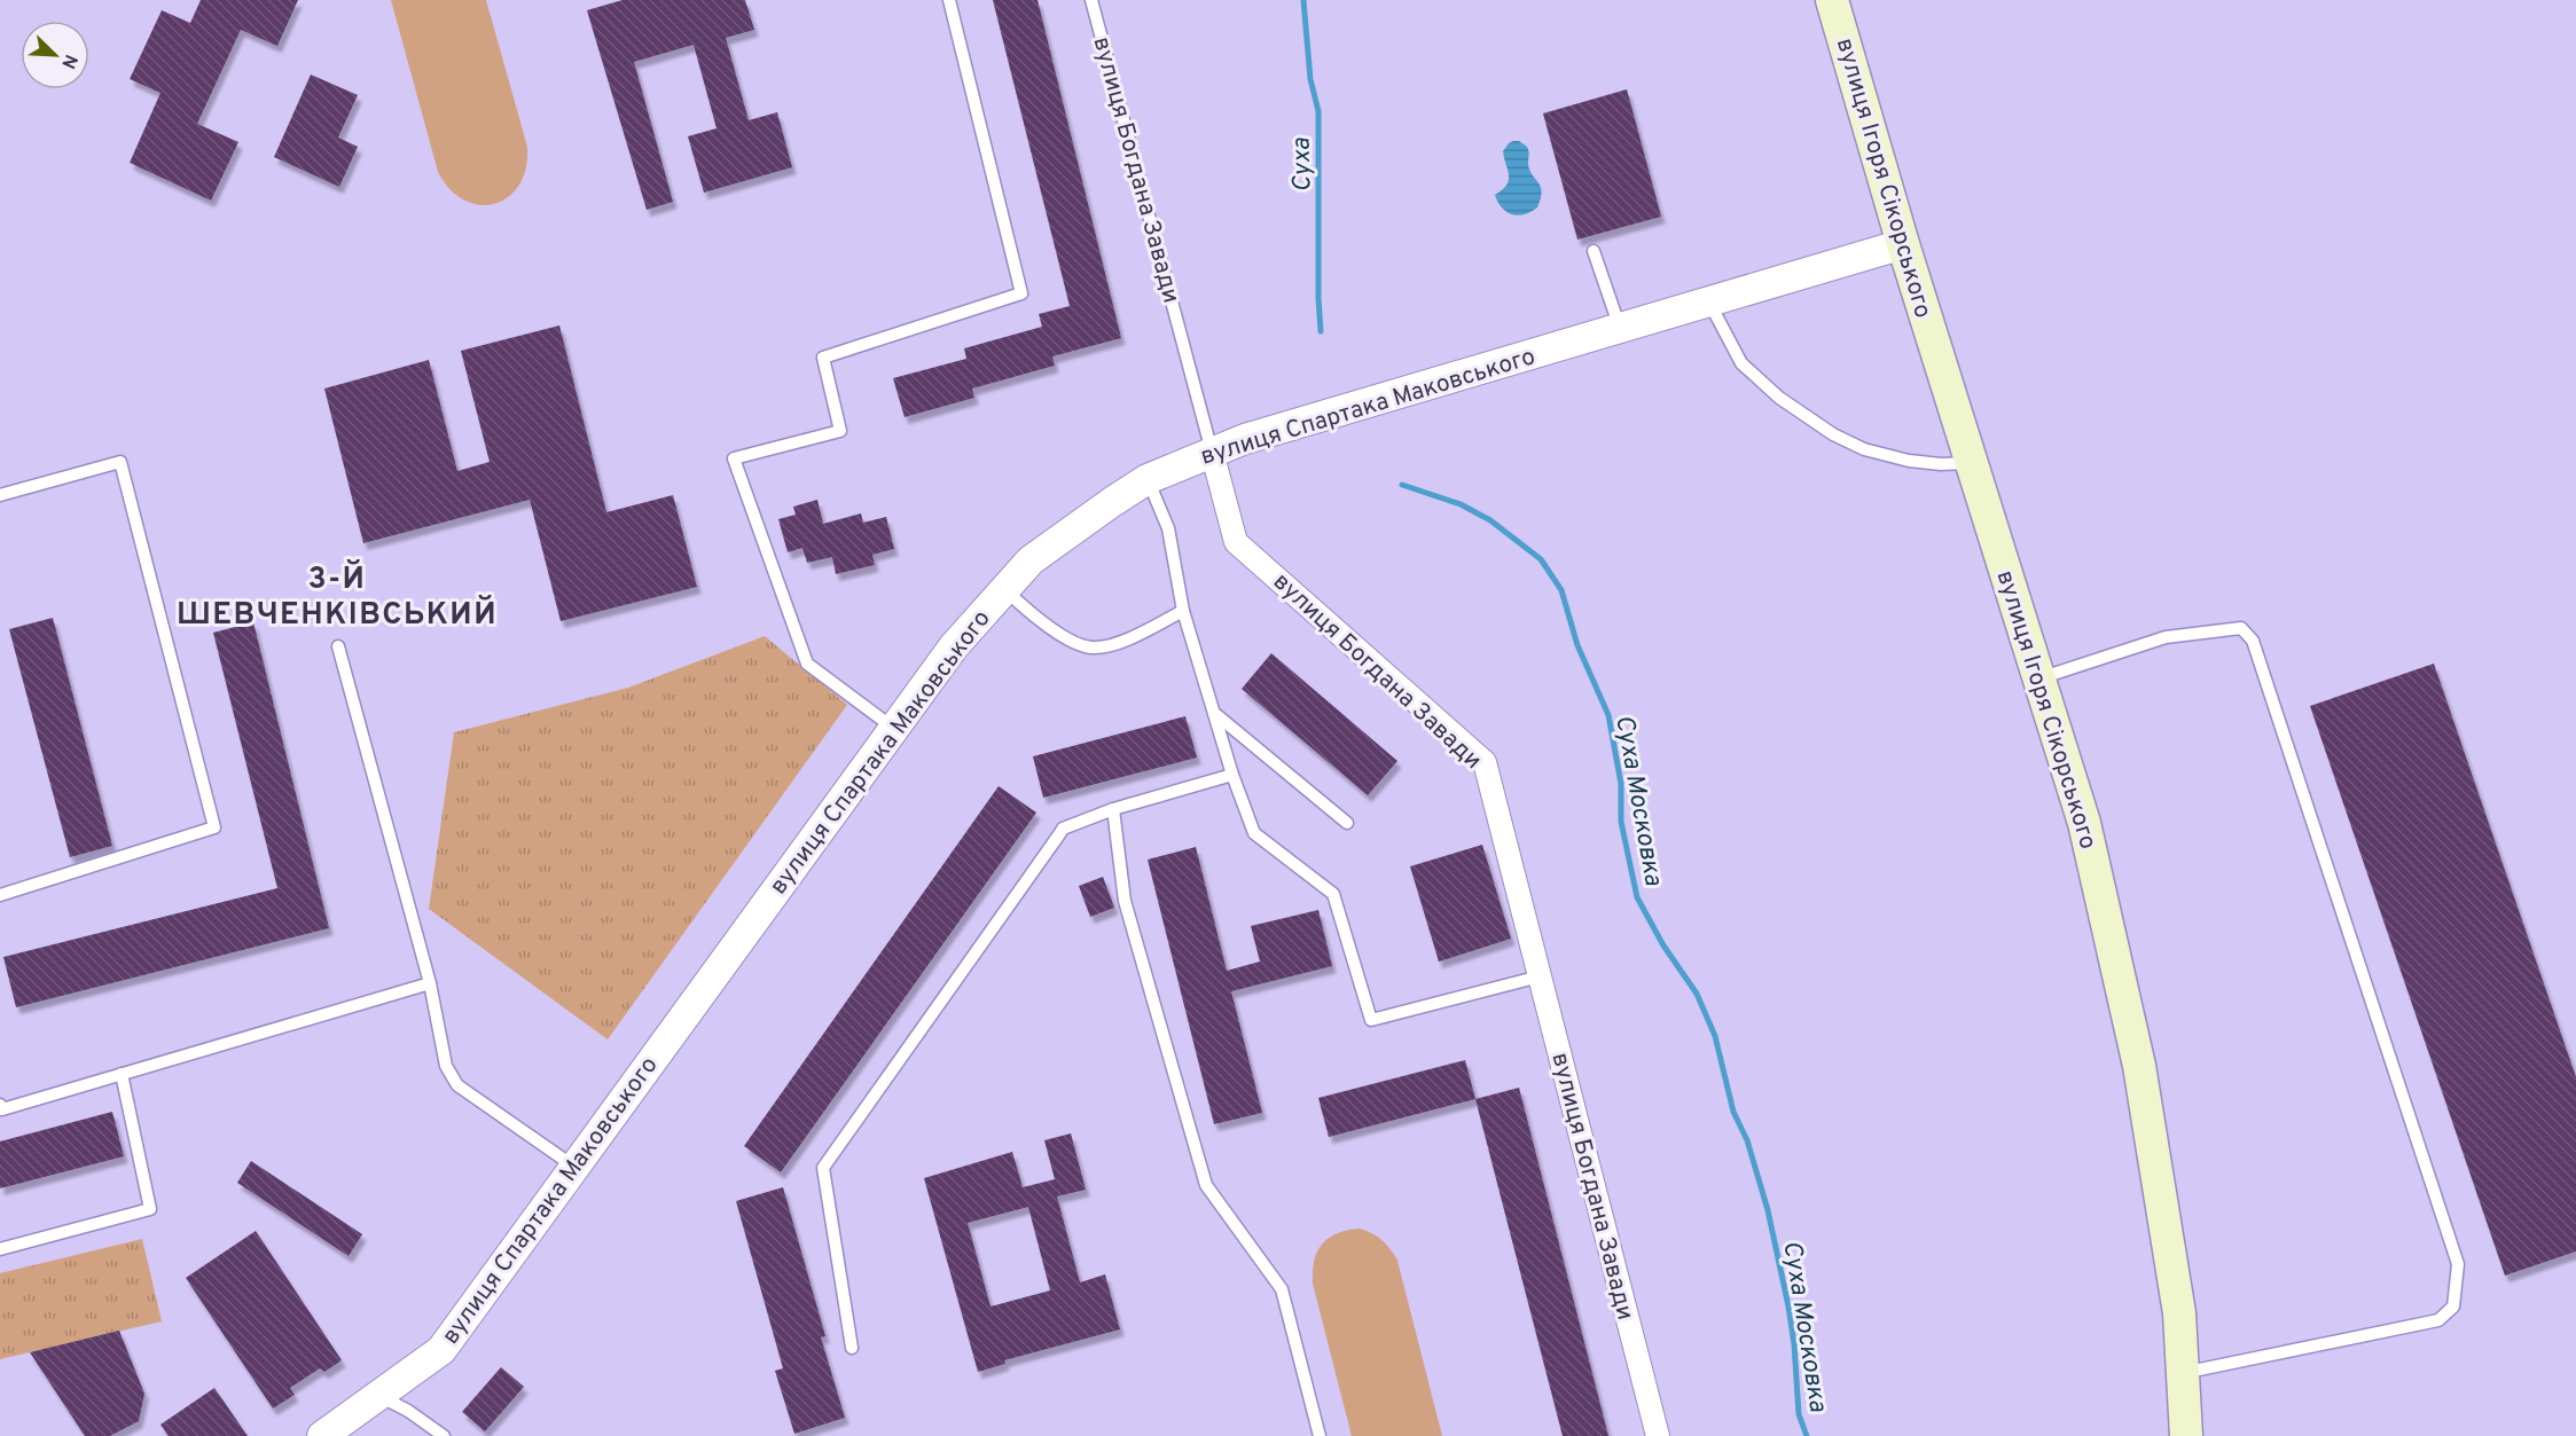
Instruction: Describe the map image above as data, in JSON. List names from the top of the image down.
{
  "streets": {
    "main road": ["вулиця Ігоря Сікорського"],
    "street": ["вулиця Богдана Завади", "вулиця Спартака Маковського"]
  },
  "crossings": [
    ["вулиця Богдана Завади", "вулиця Спартака Маковського"],
    ["вулиця Ігоря Сікорського", "вулиця Спартака Маковського"]
  ],
  "districts": ["3-Й ШЕВЧЕНКІВСЬКИЙ"],
  "water": ["Суха", "Суха Московка"],
  "north": "bottom right"
}
